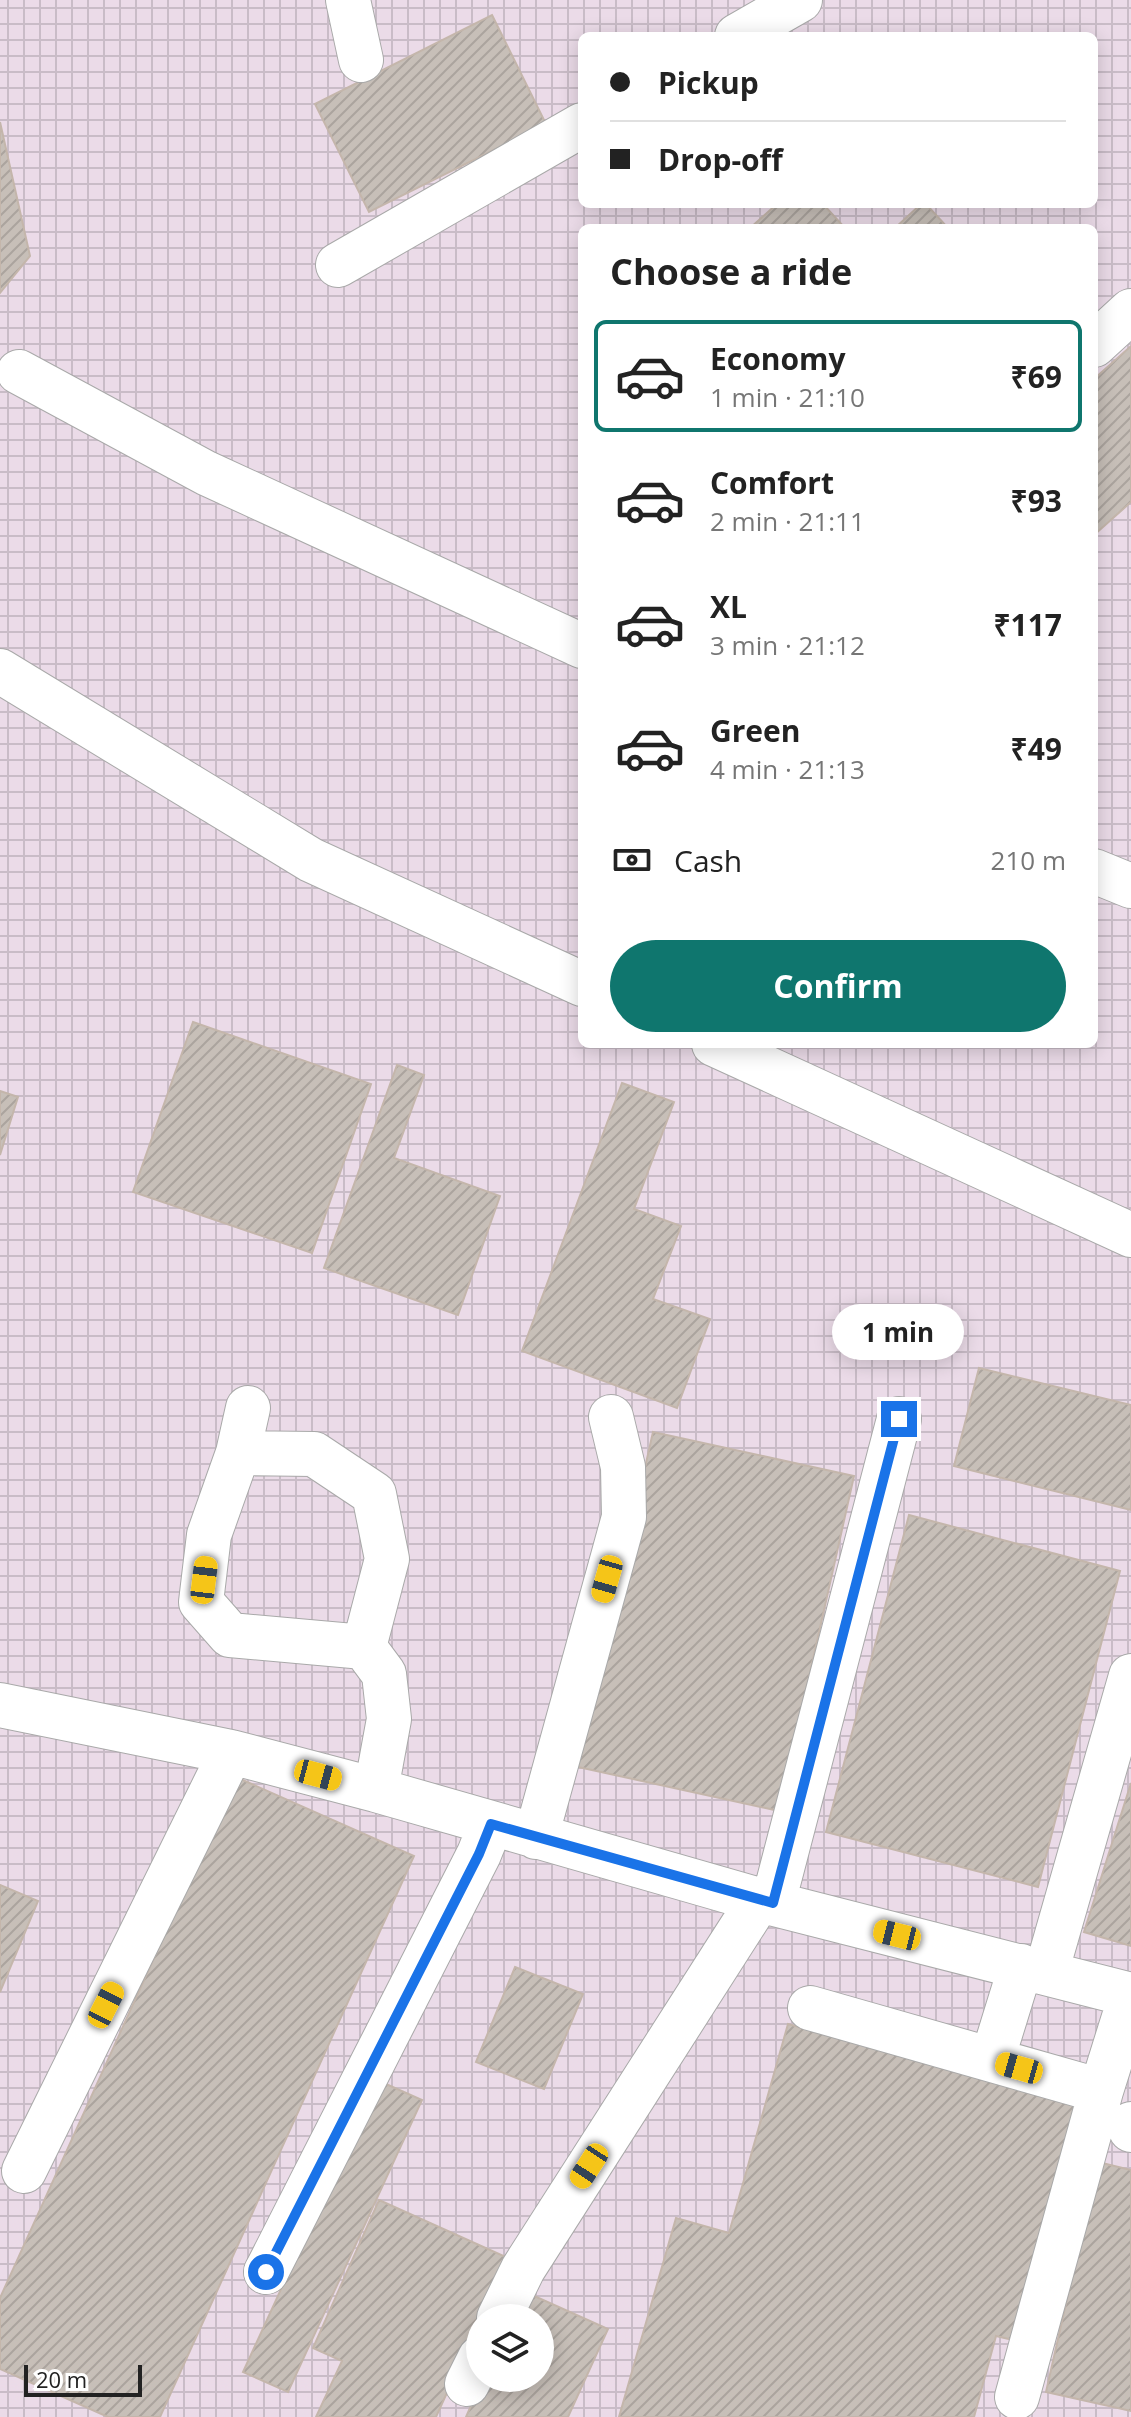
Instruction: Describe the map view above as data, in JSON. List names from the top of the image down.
{
  "scale_bar": "20 m",
  "page": {
    "banner": ["Pickup", "Drop-off"],
    "heading": "Choose a ride",
    "list": [
      {
        "name": "Economy",
        "note": "1 min · 21:10",
        "value": "₹69"
      },
      {
        "name": "Comfort",
        "note": "2 min · 21:11",
        "value": "₹93"
      },
      {
        "name": "XL",
        "note": "3 min · 21:12",
        "value": "₹117"
      },
      {
        "name": "Green",
        "note": "4 min · 21:13",
        "value": "₹49"
      }
    ],
    "pay": ["Cash", "210 m"],
    "buttons": "Confirm",
    "bubble": "1 min",
    "scale": "20 m"
  }
}
